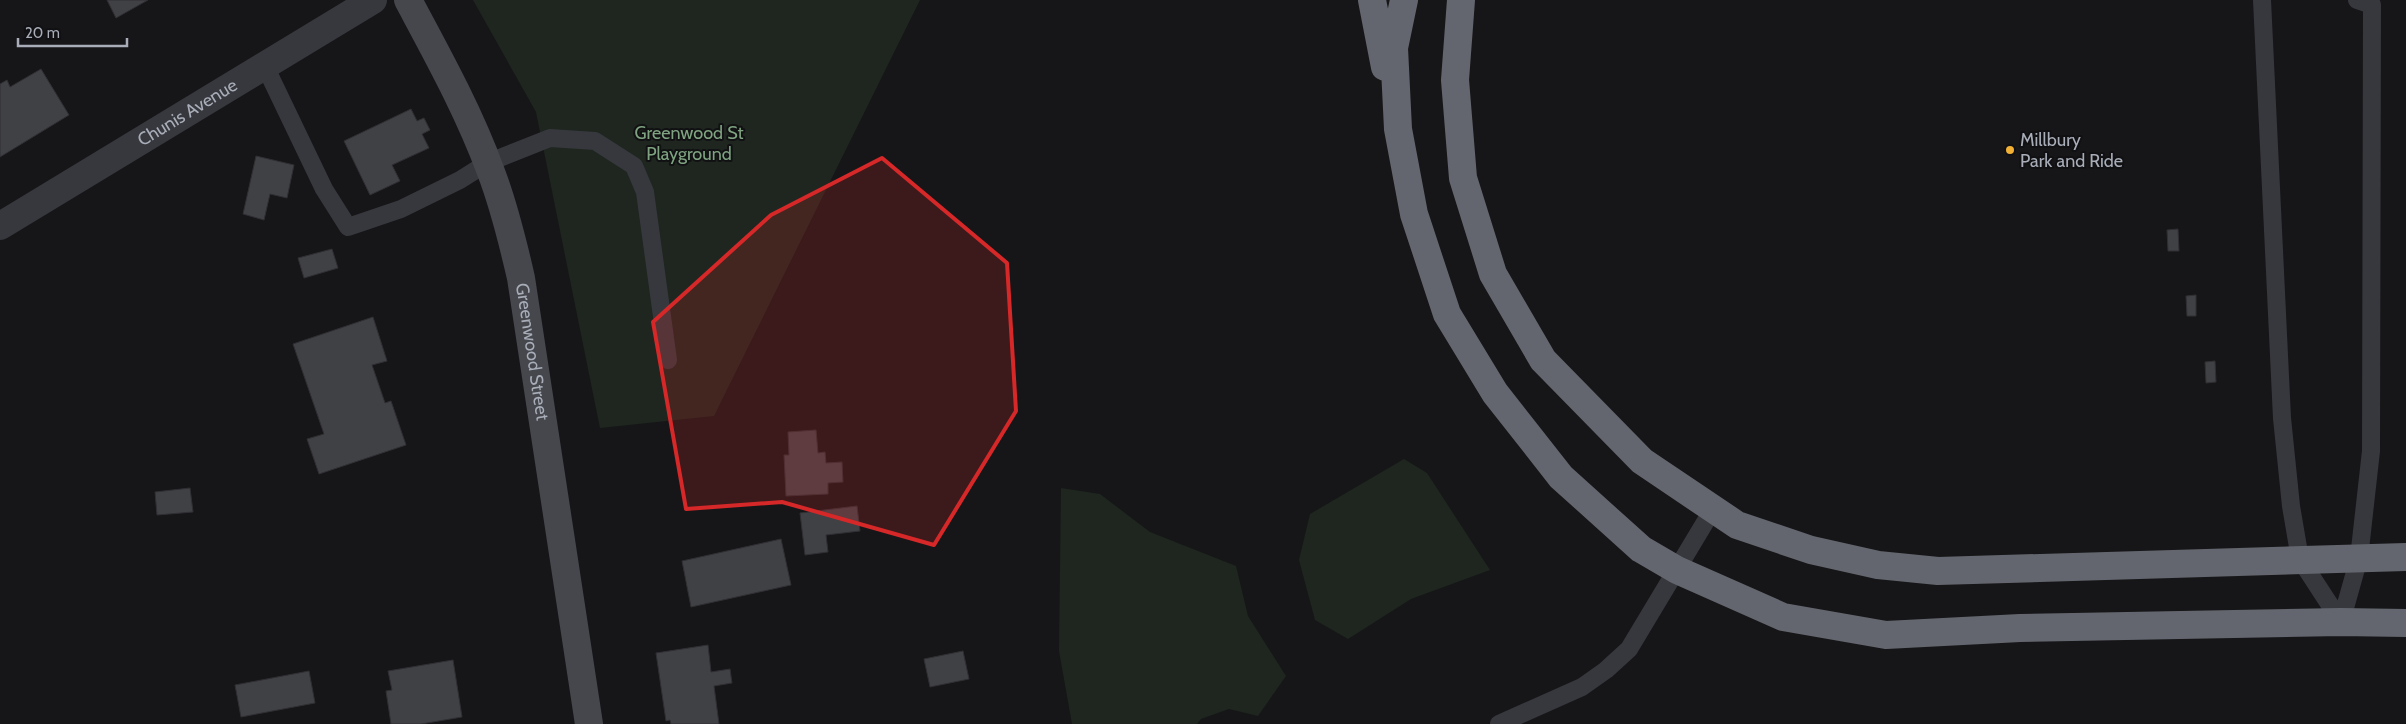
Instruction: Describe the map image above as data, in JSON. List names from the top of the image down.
{
  "streets": {
    "street": ["Chunis Avenue", "Greenwood Street"]
  },
  "parks": ["Greenwood St Playground"],
  "places": ["Millbury Park and Ride"],
  "scale_bar": "20 m"
}
